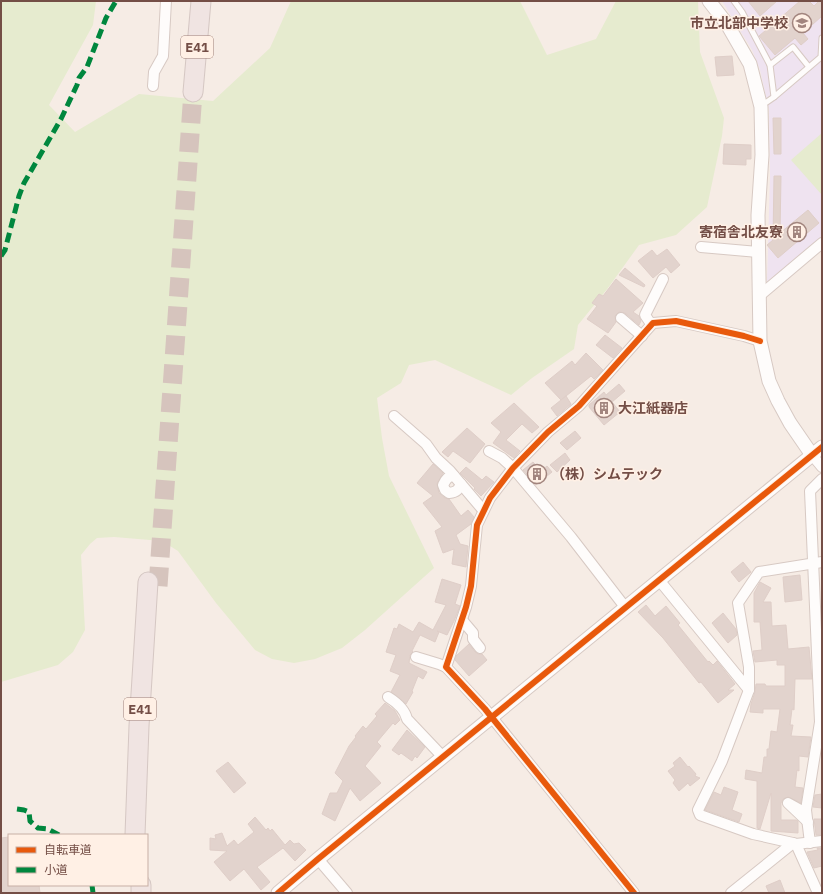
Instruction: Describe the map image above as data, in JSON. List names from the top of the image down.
{
  "streets": {
    "highway": ["E41"]
  },
  "places": {
    "school or university": ["市立北部中学校"],
    "building": ["寄宿舎北友寮", "大江紙器店", "（株）シムテック"]
  },
  "legend": ["自転車道", "小道"]
}
